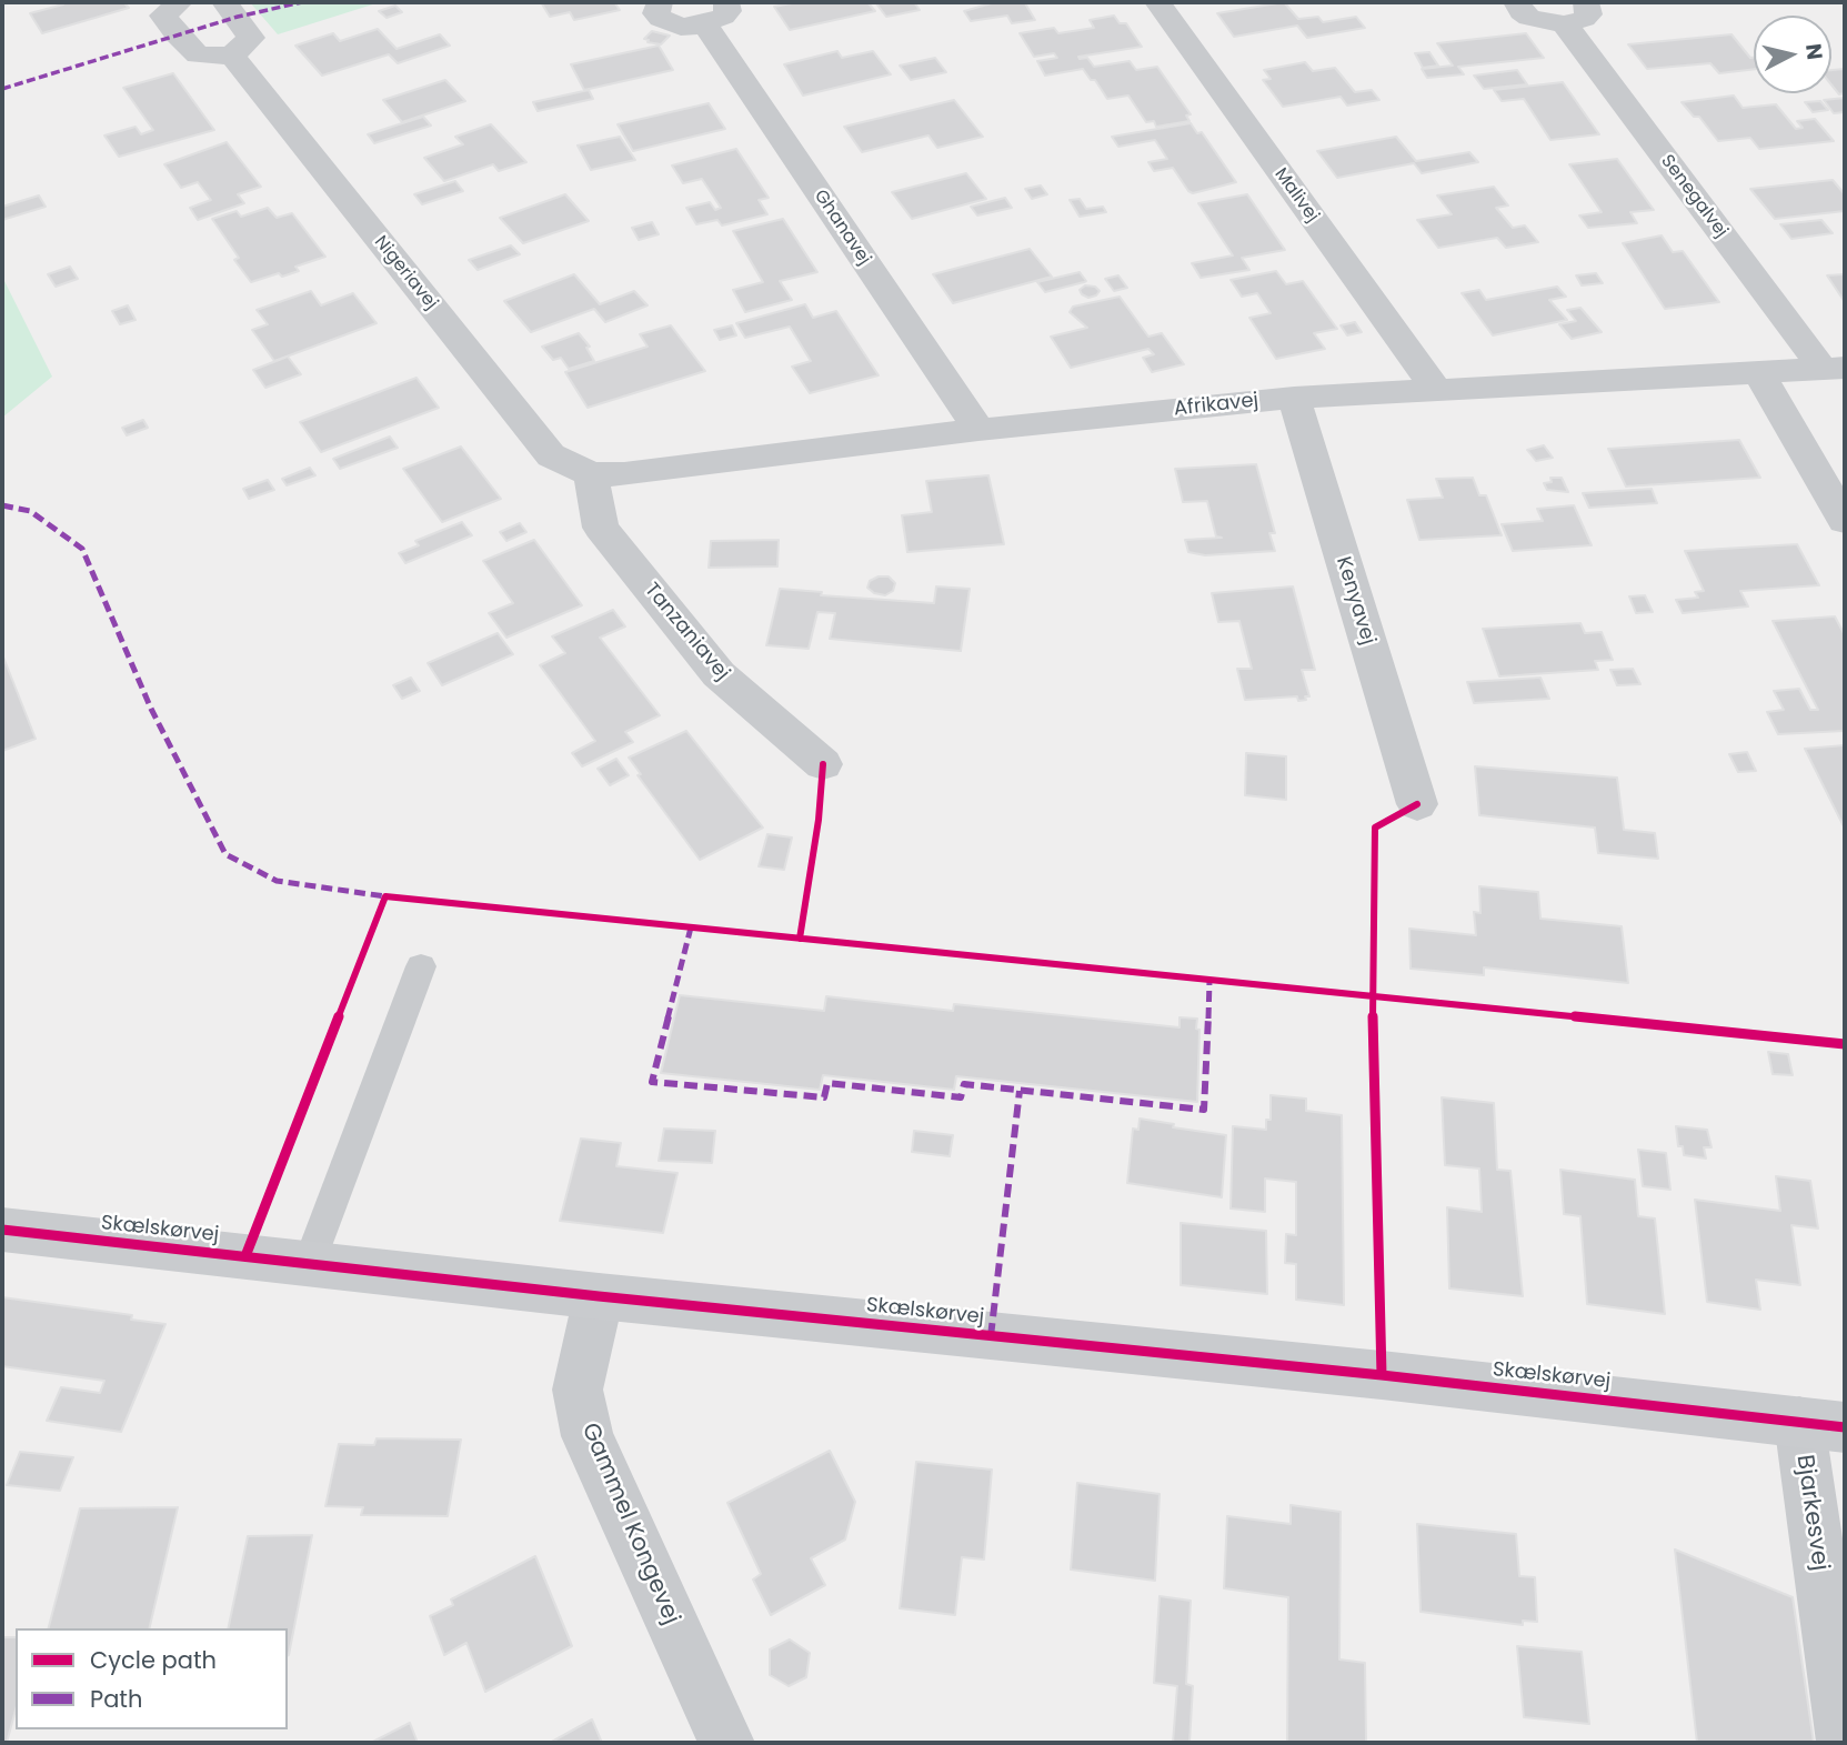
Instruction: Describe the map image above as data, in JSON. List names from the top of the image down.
{
  "streets": {
    "street": [
      "Malivej",
      "Senegalvej",
      "Ghanavej",
      "Nigeriavej",
      "Afrikavej",
      "Kenyavej",
      "Tanzaniavej",
      "Skælskørvej",
      "Bjarkesvej",
      "Gammel Kongevej"
    ]
  },
  "crossings": [
    ["Malivej", "Afrikavej"],
    ["Senegalvej", "Afrikavej"],
    ["Ghanavej", "Afrikavej"],
    ["Nigeriavej", "Afrikavej"],
    ["Nigeriavej", "Tanzaniavej"],
    ["Afrikavej", "Kenyavej"],
    ["Afrikavej", "Tanzaniavej"],
    ["Skælskørvej", "Bjarkesvej"],
    ["Skælskørvej", "Gammel Kongevej"]
  ],
  "legend": ["Cycle path", "Path"],
  "north": "right"
}
